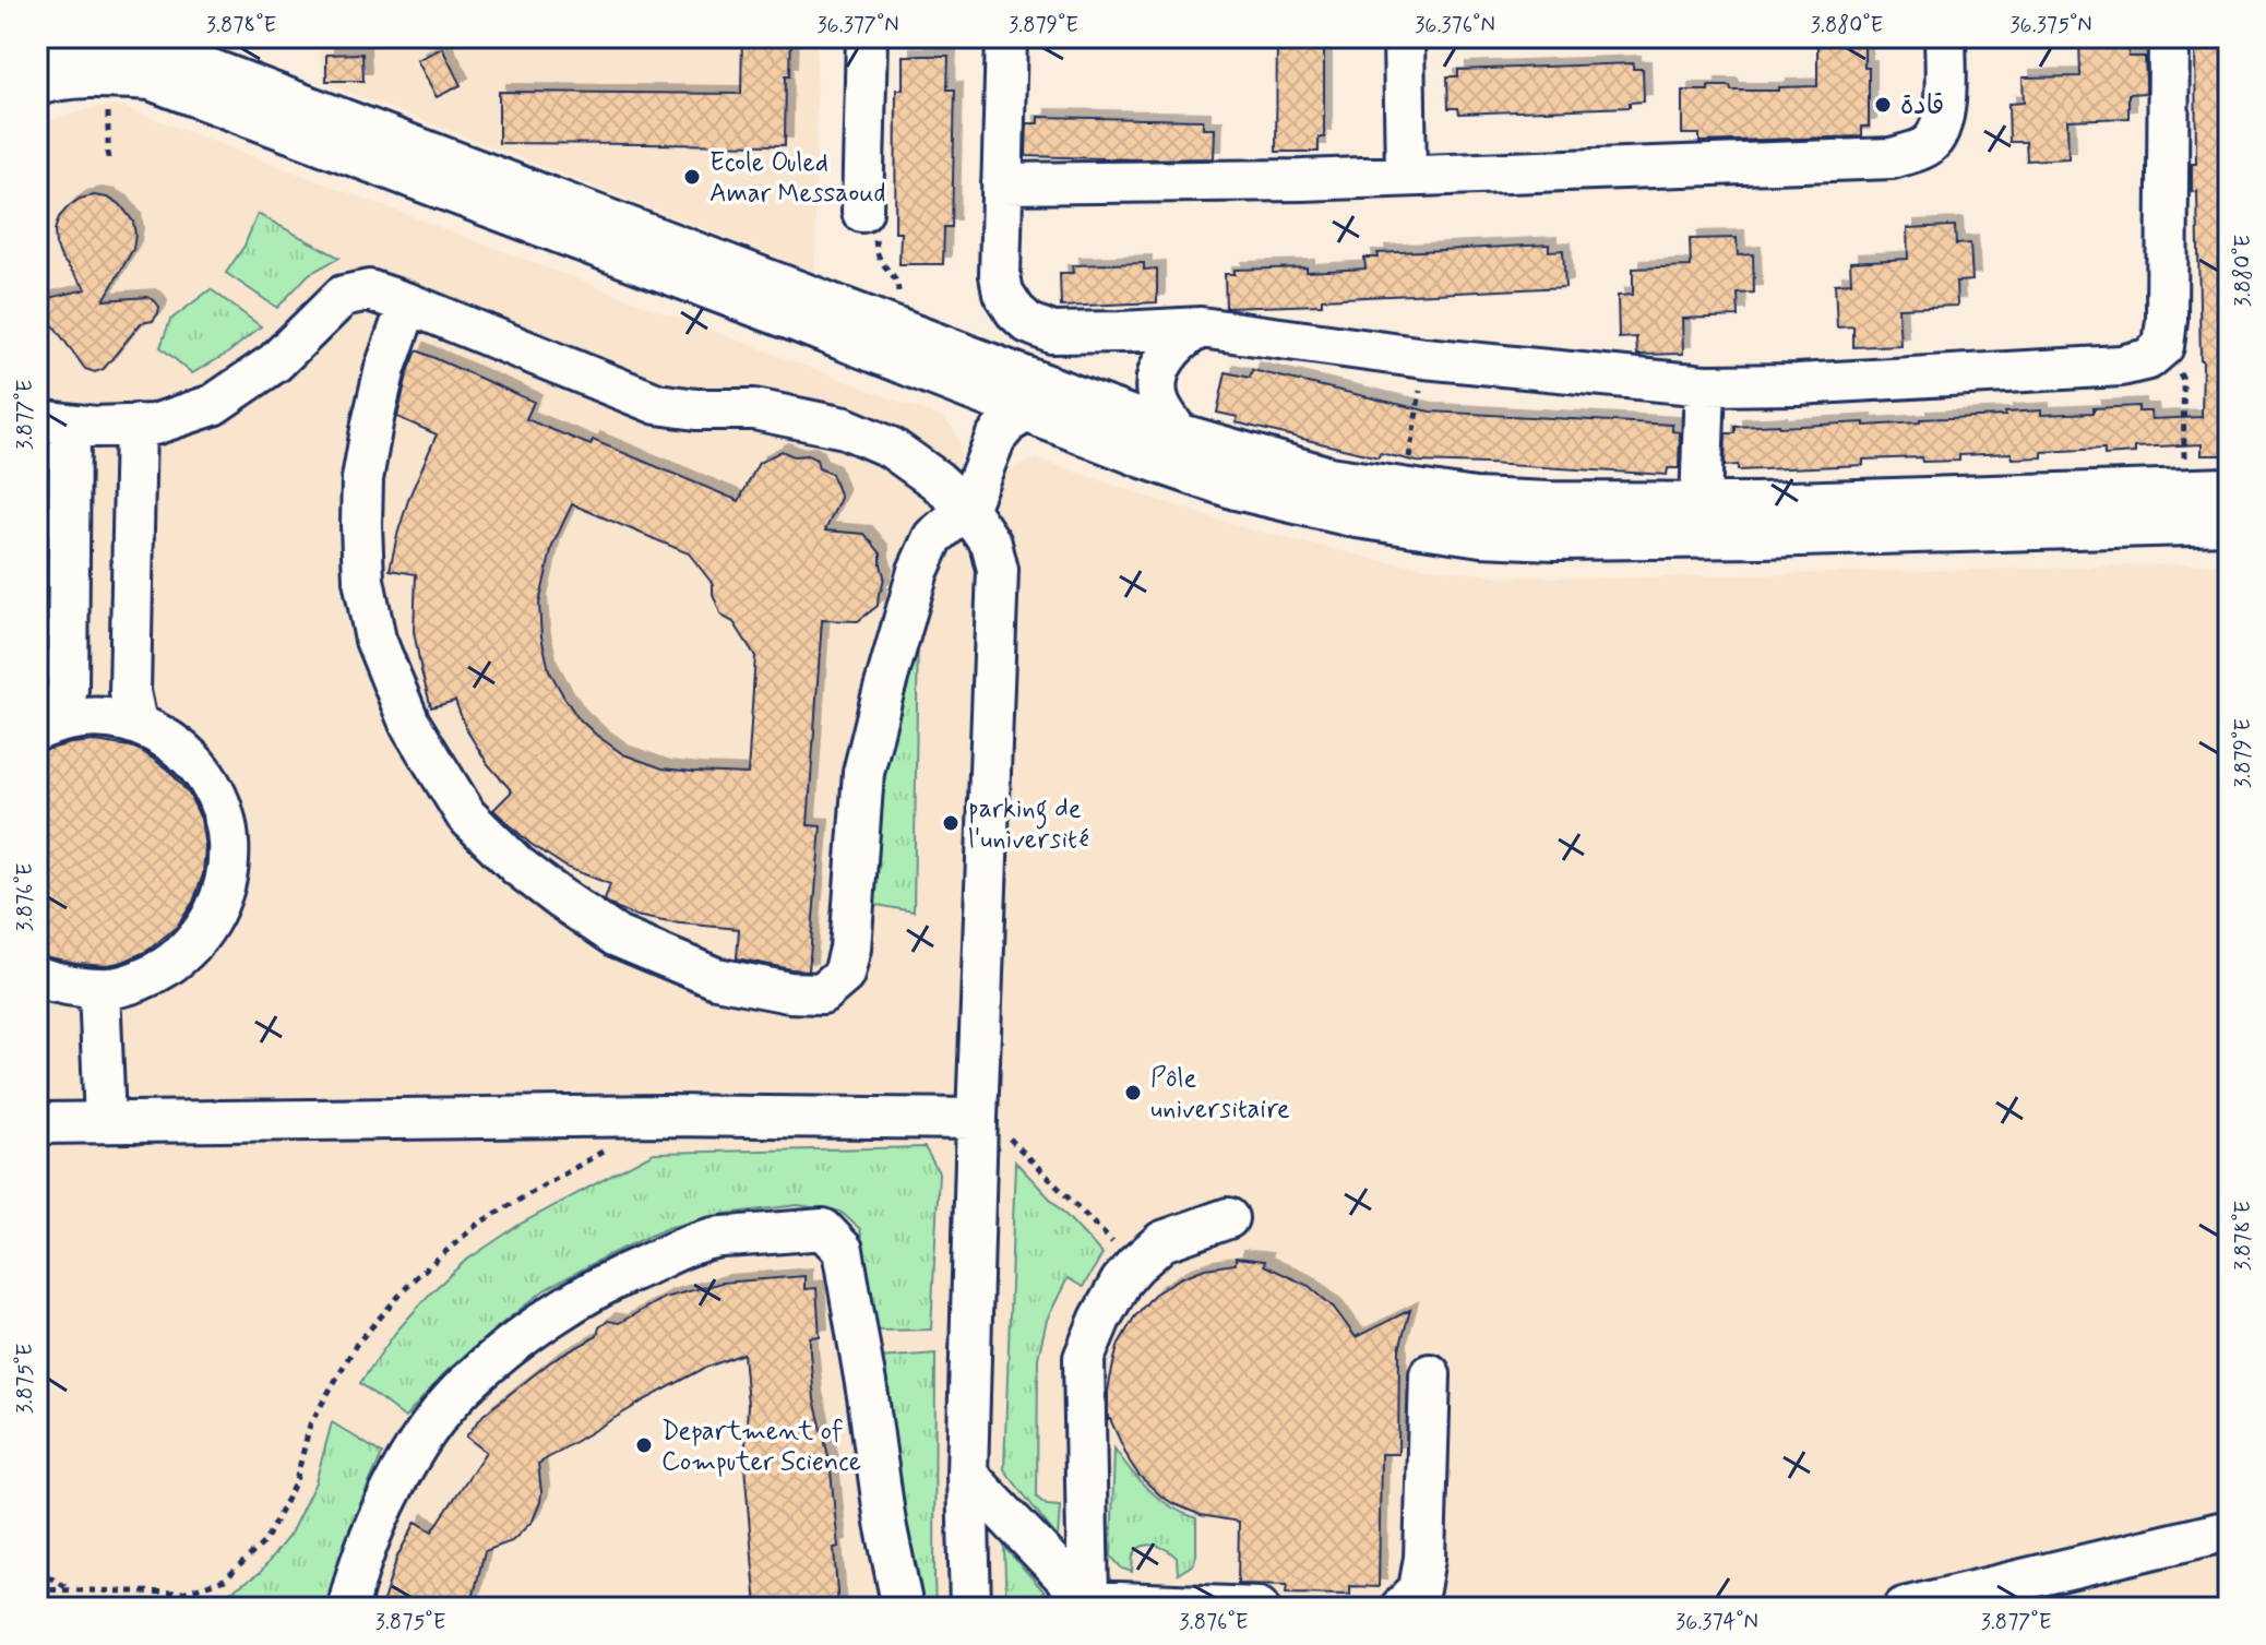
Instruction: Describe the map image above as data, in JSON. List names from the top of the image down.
{
  "places": [
    "قادة",
    "Ecole Ouled Amar Messaoud",
    "parking de l'université",
    "Pôle universitaire",
    "Department of Computer Science"
  ],
  "coordinates": [
    "3.878°E",
    "36.377°N",
    "3.879°E",
    "36.376°N",
    "3.880°E",
    "36.375°N",
    "3.877°E",
    "3.876°E",
    "3.875°E",
    "36.374°N"
  ]
}
